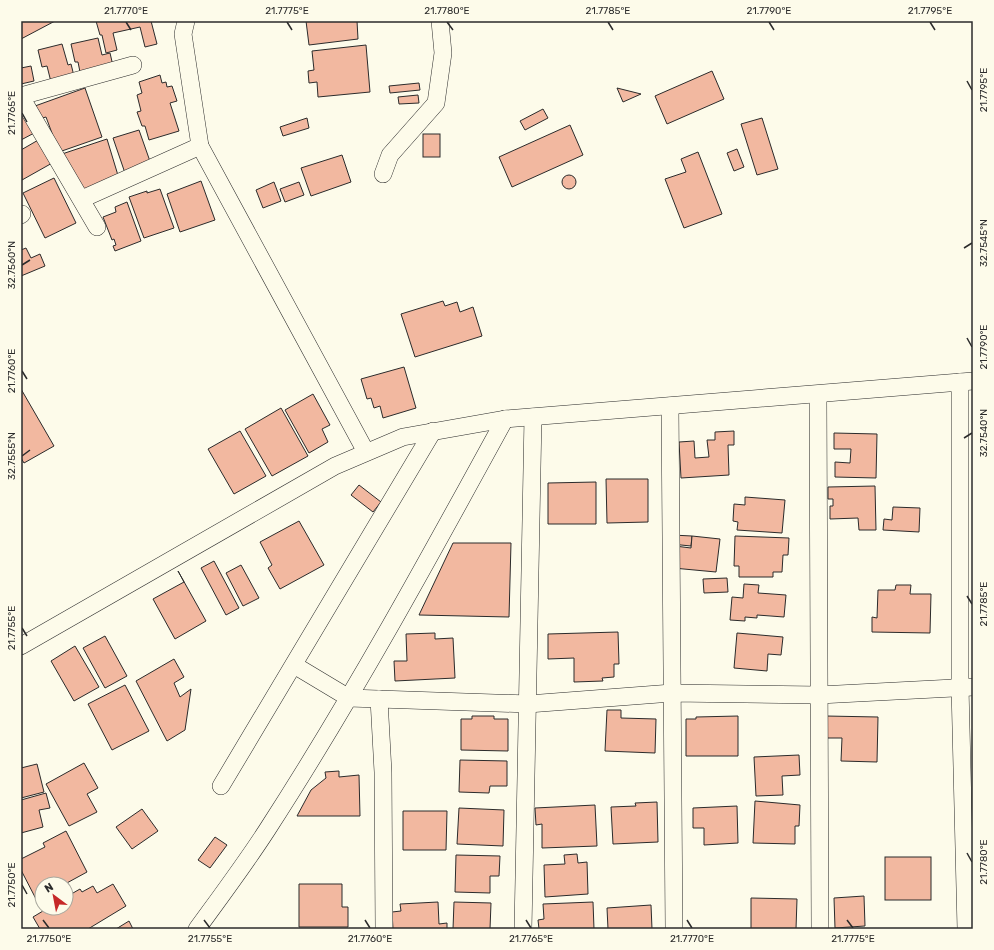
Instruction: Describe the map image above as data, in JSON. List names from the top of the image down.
{
  "north": "top left",
  "coordinates": [
    "21.7770°E",
    "21.7775°E",
    "21.7780°E",
    "21.7785°E",
    "21.7790°E",
    "21.7795°E",
    "21.7765°E",
    "32.7545°N",
    "32.7560°N",
    "21.7760°E",
    "32.7540°N",
    "32.7555°N",
    "21.7755°E",
    "21.7750°E"
  ]
}
